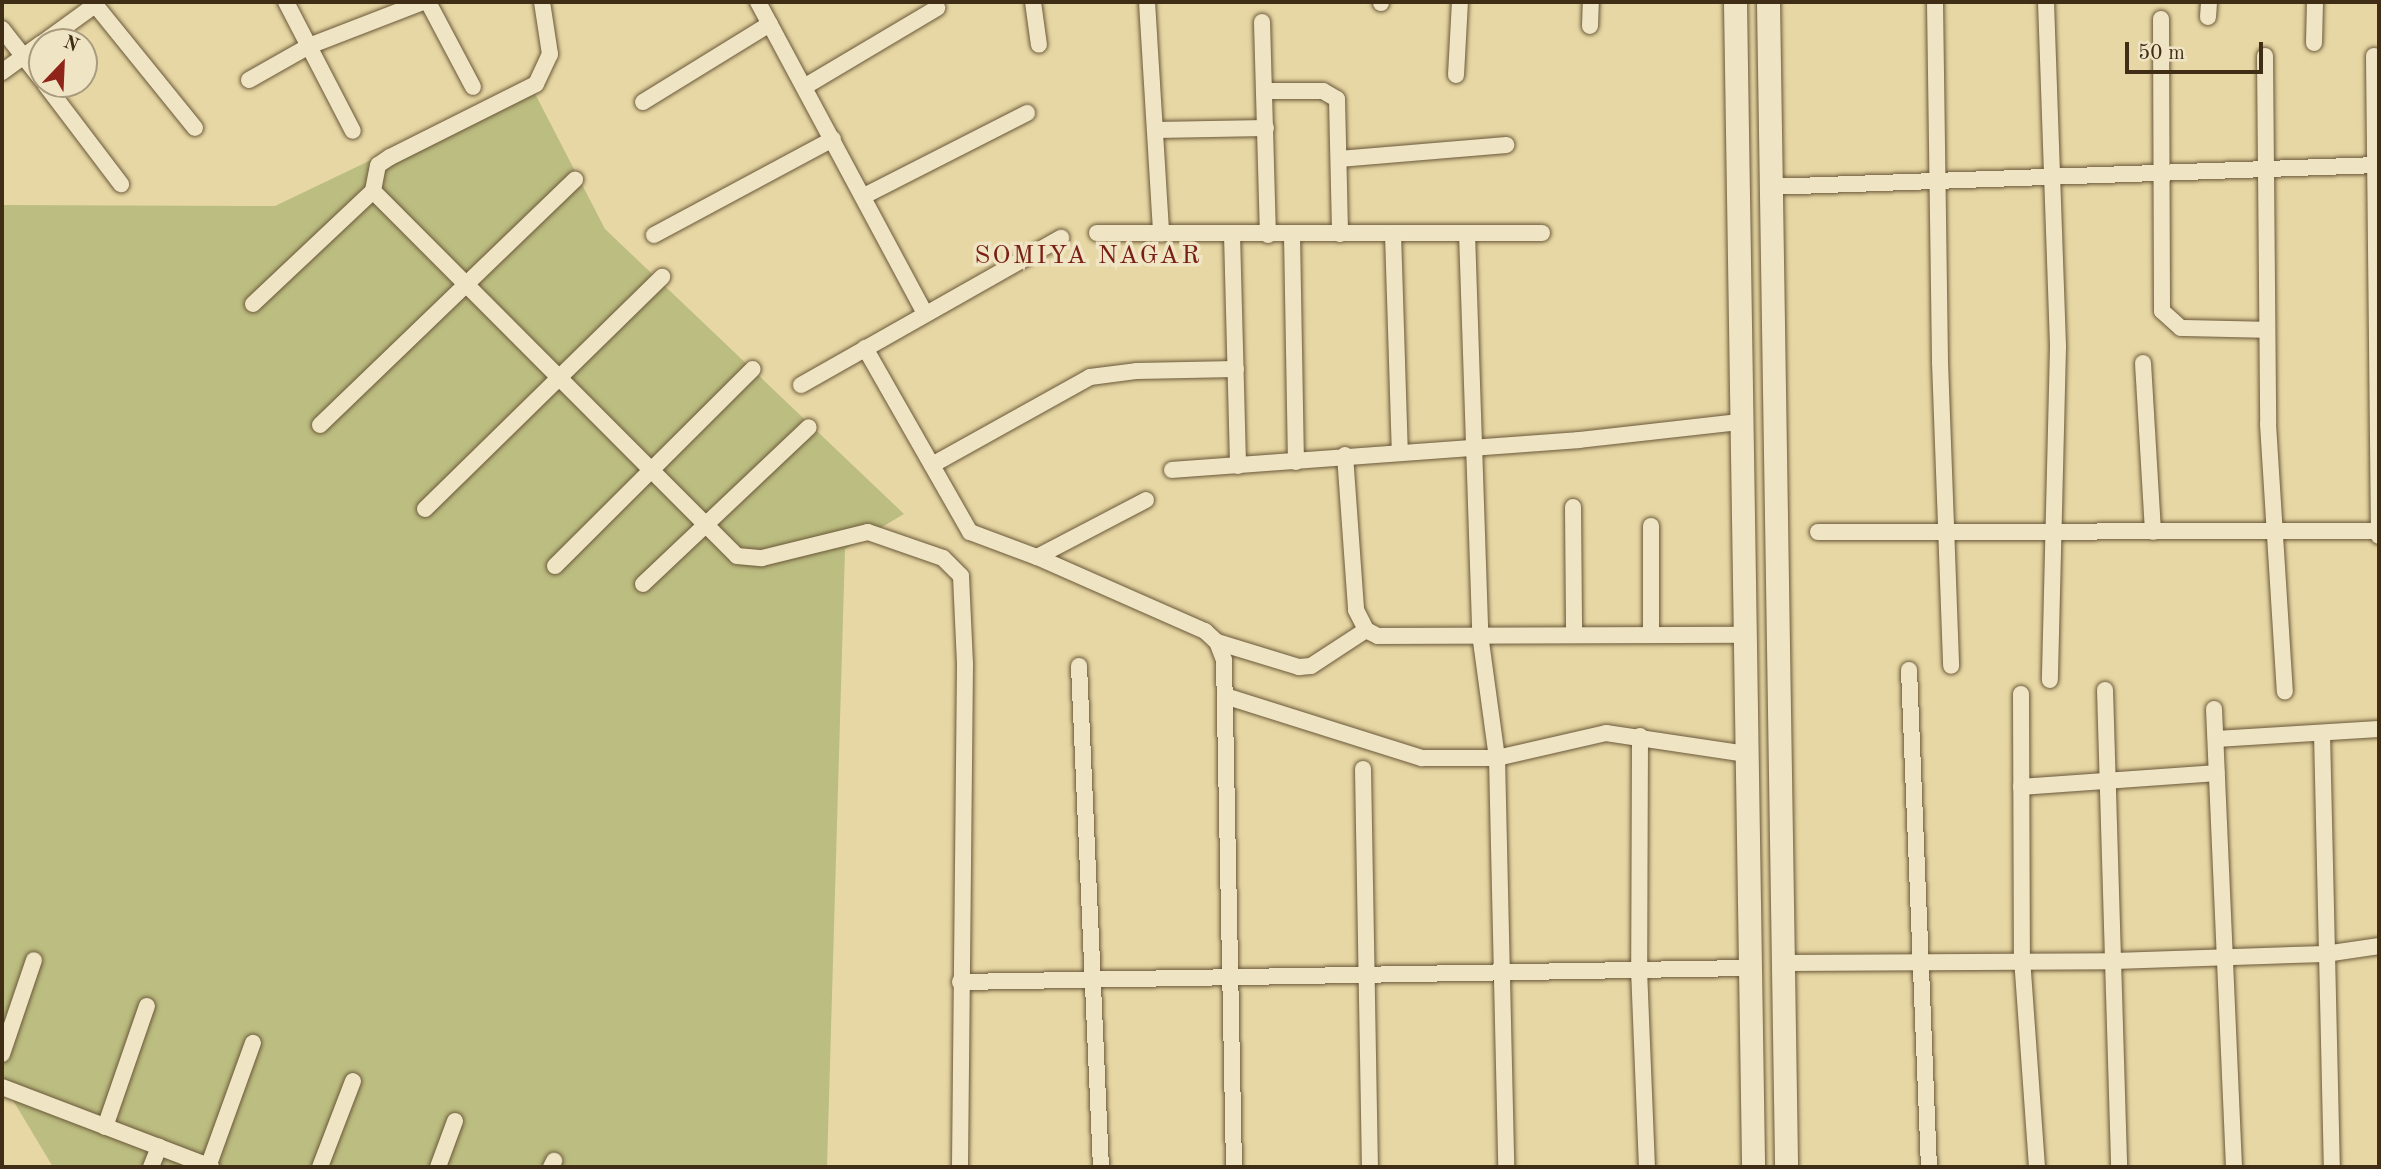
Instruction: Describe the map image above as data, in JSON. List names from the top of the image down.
{
  "districts": ["SOMIYA NAGAR"],
  "scale_bar": "50 m",
  "north": "top right"
}
